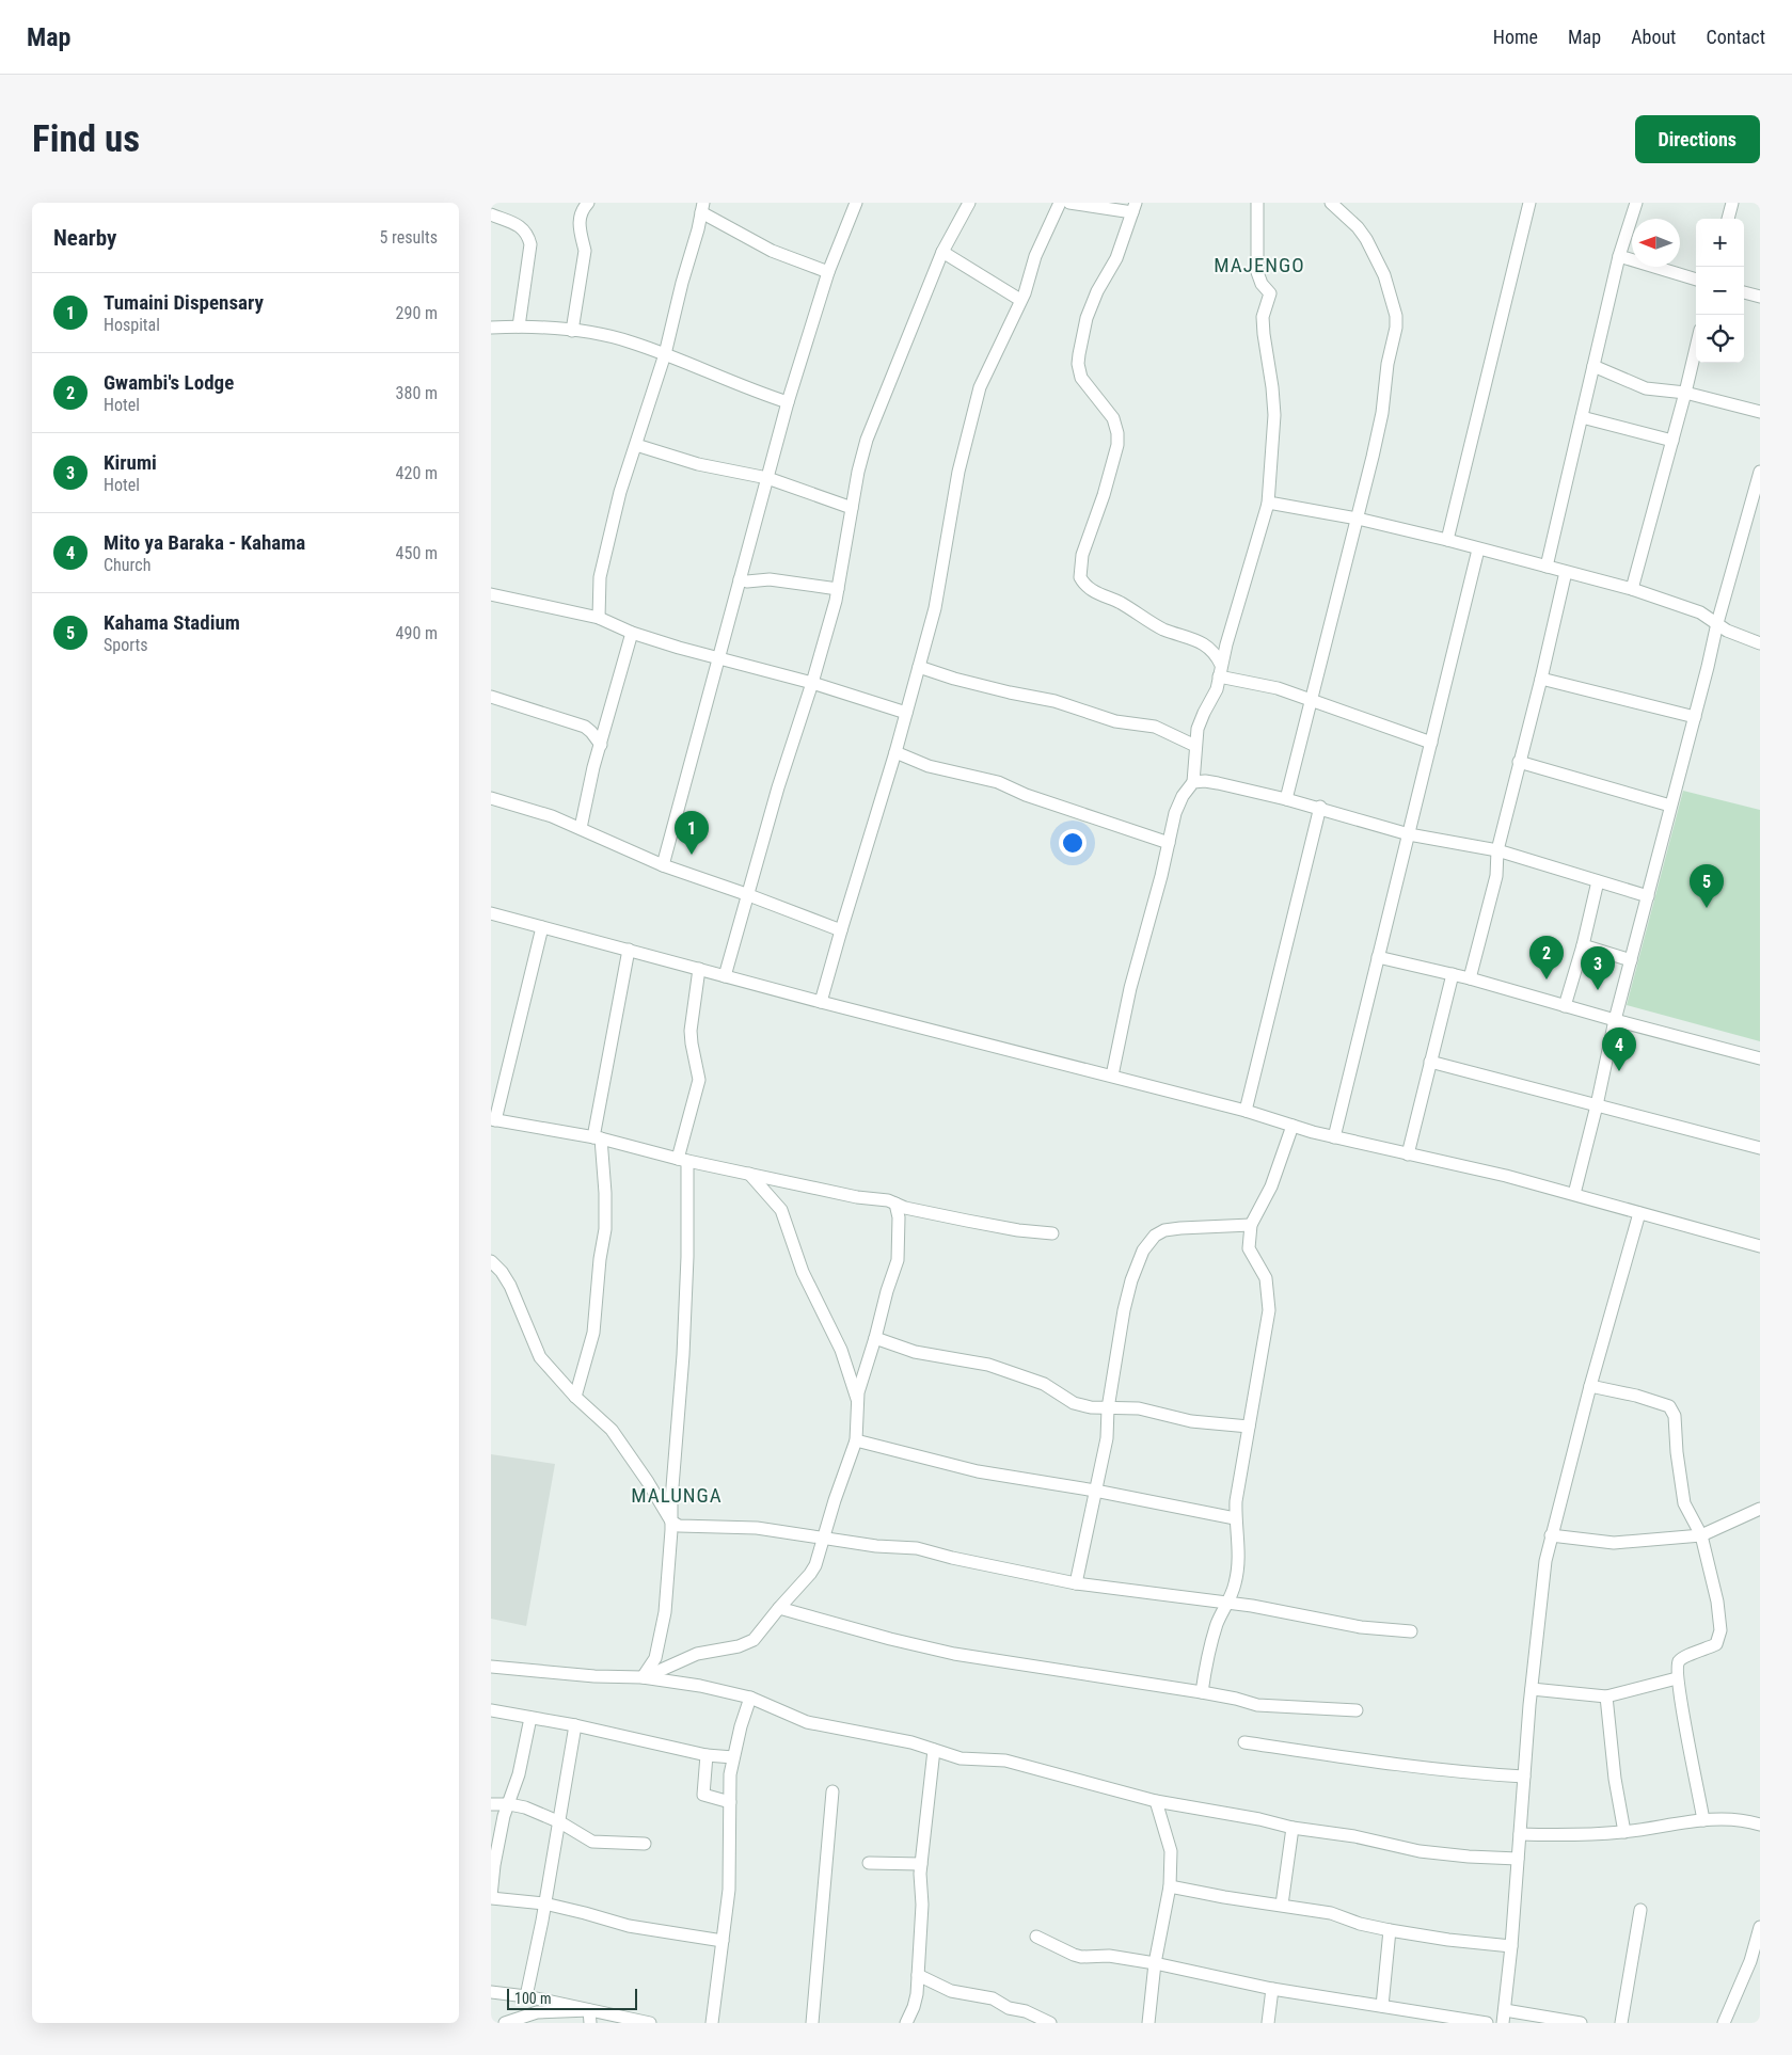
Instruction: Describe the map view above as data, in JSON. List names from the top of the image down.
{
  "districts": ["MAJENGO", "MALUNGA"],
  "scale_bar": "100 m",
  "north": "left",
  "page": {
    "header": "Map",
    "nav": [
      "Home",
      "Map",
      "About",
      "Contact"
    ],
    "buttons": "Directions",
    "title": "Find us",
    "heading": ["Nearby", "5 results"],
    "map_buttons": ["+", "−"],
    "list": [
      {
        "mark": "1",
        "name": "Tumaini Dispensary",
        "note": "Hospital",
        "value": "290 m"
      },
      {
        "mark": "2",
        "name": "Gwambi's Lodge",
        "note": "Hotel",
        "value": "380 m"
      },
      {
        "mark": "3",
        "name": "Kirumi",
        "note": "Hotel",
        "value": "420 m"
      },
      {
        "mark": "4",
        "name": "Mito ya Baraka - Kahama",
        "note": "Church",
        "value": "450 m"
      },
      {
        "mark": "5",
        "name": "Kahama Stadium",
        "note": "Sports",
        "value": "490 m"
      }
    ],
    "pins": [
      "1",
      "5",
      "2",
      "3",
      "4"
    ],
    "scale": "100 m"
  }
}
